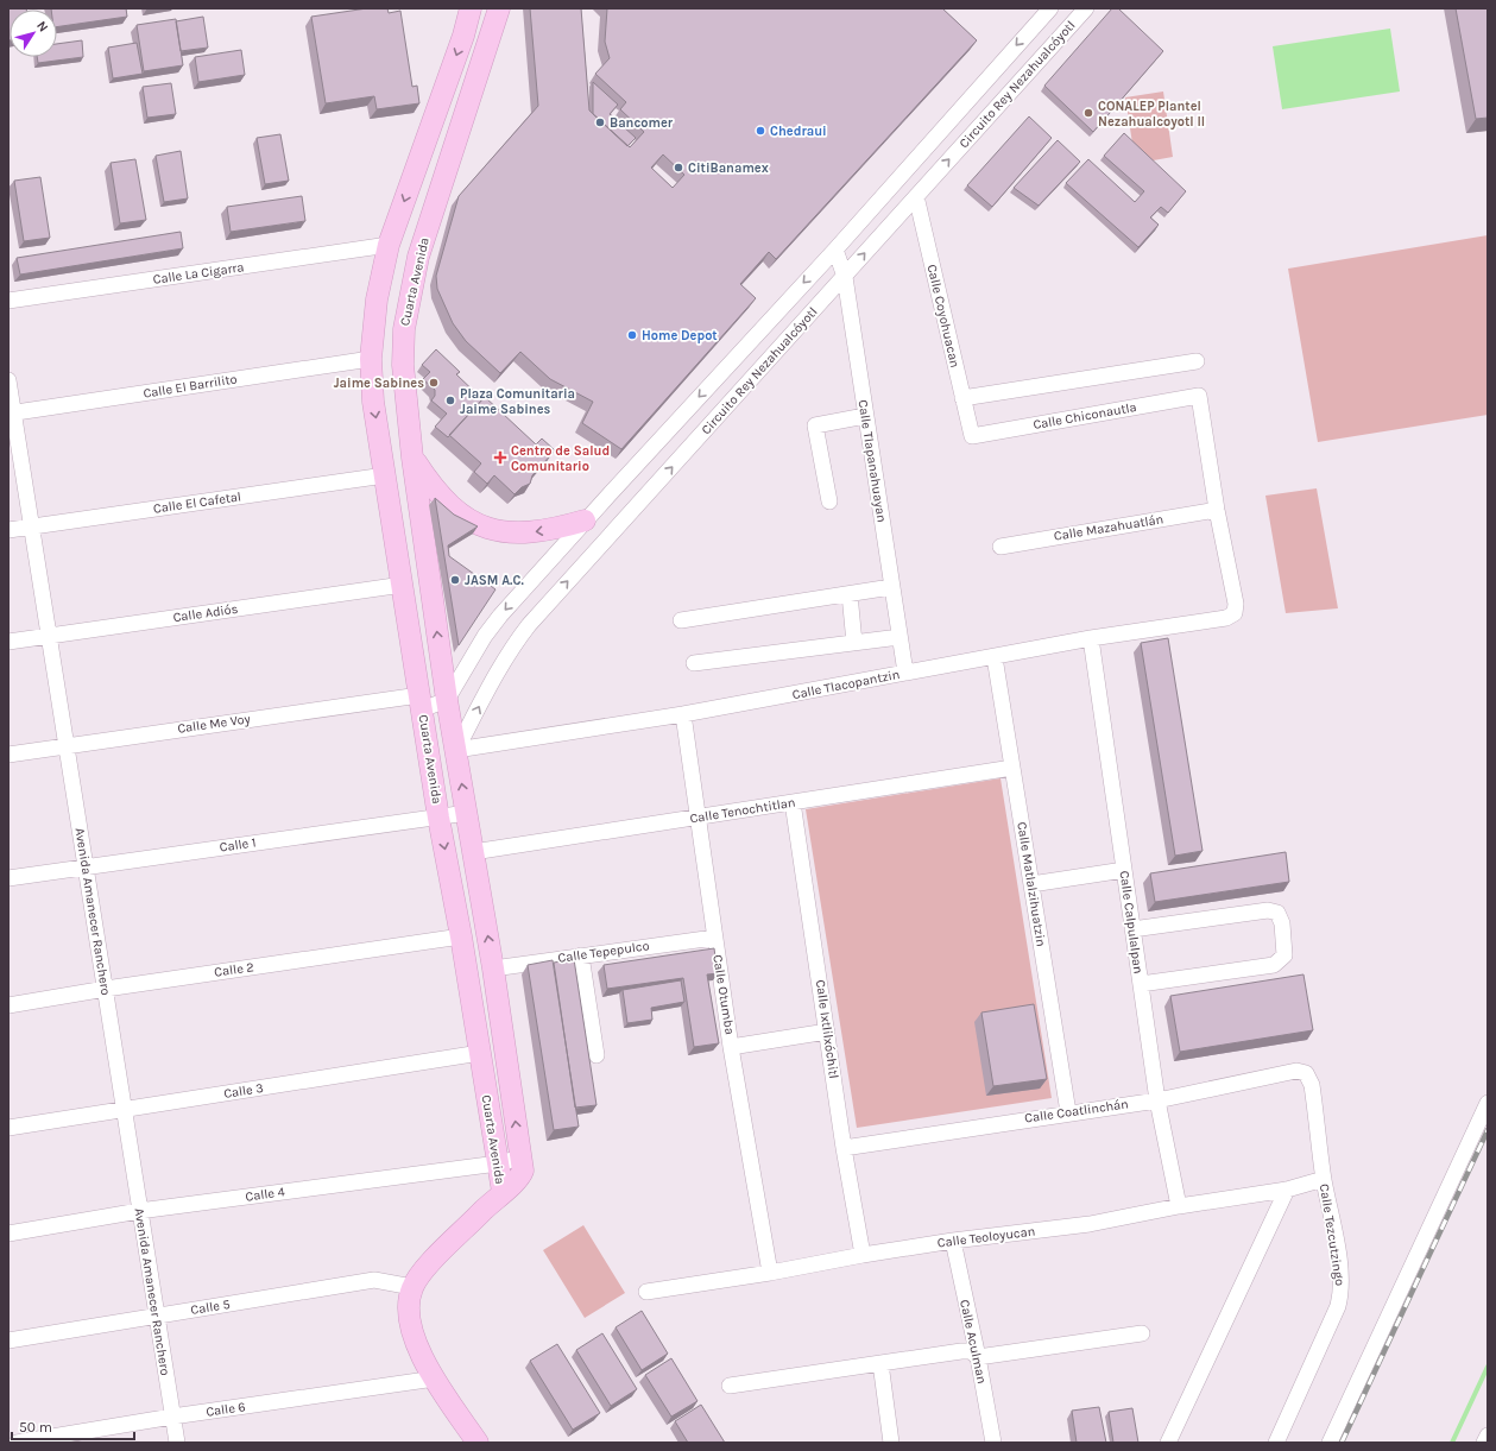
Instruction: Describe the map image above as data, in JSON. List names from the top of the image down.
{
  "streets": {
    "main road": ["Cuarta Avenida"],
    "street": [
      "Circuito Rey Nezahualcóyotl",
      "Calle La Cigarra",
      "Calle Coyohuacan",
      "Calle El Barrilito",
      "Calle Chiconautla",
      "Calle Tlapanahuayan",
      "Calle El Cafetal",
      "Calle Mazahuatlán",
      "Calle Adiós",
      "Calle Tlacopantzin",
      "Calle Me Voy",
      "Calle Tenochtitlan",
      "Calle 1",
      "Calle Matlalzihuatzin",
      "Avenida Amanecer Ranchero",
      "Calle Calpulalpan",
      "Calle Tepepulco",
      "Calle 2",
      "Calle Otumba",
      "Calle Ixtlilxóchitl",
      "Calle 3",
      "Calle Coatlinchán",
      "Calle 4",
      "Calle Tezcutzingo",
      "Calle Teoloyucan",
      "Calle 5",
      "Calle Aculman",
      "Calle 6"
    ]
  },
  "crossings": [
    ["Circuito Rey Nezahualcóyotl", "Cuarta Avenida"],
    ["Circuito Rey Nezahualcóyotl", "Calle Coyohuacan"],
    ["Circuito Rey Nezahualcóyotl", "Calle Tlapanahuayan"],
    ["Circuito Rey Nezahualcóyotl", "Calle Tlacopantzin"],
    ["Calle La Cigarra", "Cuarta Avenida"],
    ["Cuarta Avenida", "Calle El Barrilito"],
    ["Cuarta Avenida", "Calle El Cafetal"],
    ["Cuarta Avenida", "Calle Adiós"],
    ["Cuarta Avenida", "Calle Tlacopantzin"],
    ["Cuarta Avenida", "Calle Me Voy"],
    ["Cuarta Avenida", "Calle Tenochtitlan"],
    ["Cuarta Avenida", "Calle 1"],
    ["Cuarta Avenida", "Calle Tepepulco"],
    ["Cuarta Avenida", "Calle 2"],
    ["Cuarta Avenida", "Calle 3"],
    ["Cuarta Avenida", "Calle 4"],
    ["Calle Coyohuacan", "Calle Chiconautla"],
    ["Calle El Barrilito", "Avenida Amanecer Ranchero"],
    ["Calle Chiconautla", "Calle Mazahuatlán"],
    ["Calle Chiconautla", "Calle Tlacopantzin"],
    ["Calle Tlapanahuayan", "Calle Tlacopantzin"],
    ["Calle El Cafetal", "Avenida Amanecer Ranchero"],
    ["Calle Mazahuatlán", "Calle Tlacopantzin"],
    ["Calle Adiós", "Avenida Amanecer Ranchero"],
    ["Calle Tlacopantzin", "Calle Matlalzihuatzin"],
    ["Calle Tlacopantzin", "Calle Calpulalpan"],
    ["Calle Tlacopantzin", "Calle Otumba"],
    ["Calle Me Voy", "Avenida Amanecer Ranchero"],
    ["Calle Tenochtitlan", "Calle Matlalzihuatzin"],
    ["Calle Tenochtitlan", "Calle Otumba"],
    ["Calle Tenochtitlan", "Calle Ixtlilxóchitl"],
    ["Calle 1", "Avenida Amanecer Ranchero"],
    ["Calle Matlalzihuatzin", "Calle Coatlinchán"],
    ["Avenida Amanecer Ranchero", "Calle 2"],
    ["Avenida Amanecer Ranchero", "Calle 3"],
    ["Avenida Amanecer Ranchero", "Calle 4"],
    ["Avenida Amanecer Ranchero", "Calle 5"],
    ["Avenida Amanecer Ranchero", "Calle 6"],
    ["Calle Calpulalpan", "Calle Coatlinchán"],
    ["Calle Calpulalpan", "Calle Teoloyucan"],
    ["Calle Tepepulco", "Calle Otumba"],
    ["Calle Otumba", "Calle Teoloyucan"],
    ["Calle Ixtlilxóchitl", "Calle Coatlinchán"],
    ["Calle Ixtlilxóchitl", "Calle Teoloyucan"],
    ["Calle Coatlinchán", "Calle Tezcutzingo"],
    ["Calle Tezcutzingo", "Calle Teoloyucan"],
    ["Calle Teoloyucan", "Calle Aculman"]
  ],
  "places": {
    "other": [
      "CONALEP Plantel Nezahualcoyotl II",
      "Bancomer",
      "Chedraui",
      "CitiBanamex",
      "Home Depot",
      "Jaime Sabines",
      "Plaza Comunitaria Jaime Sabines",
      "JASM A.C."
    ],
    "health": ["Centro de Salud Comunitario"]
  },
  "scale_bar": "50 m",
  "north": "top right"
}
